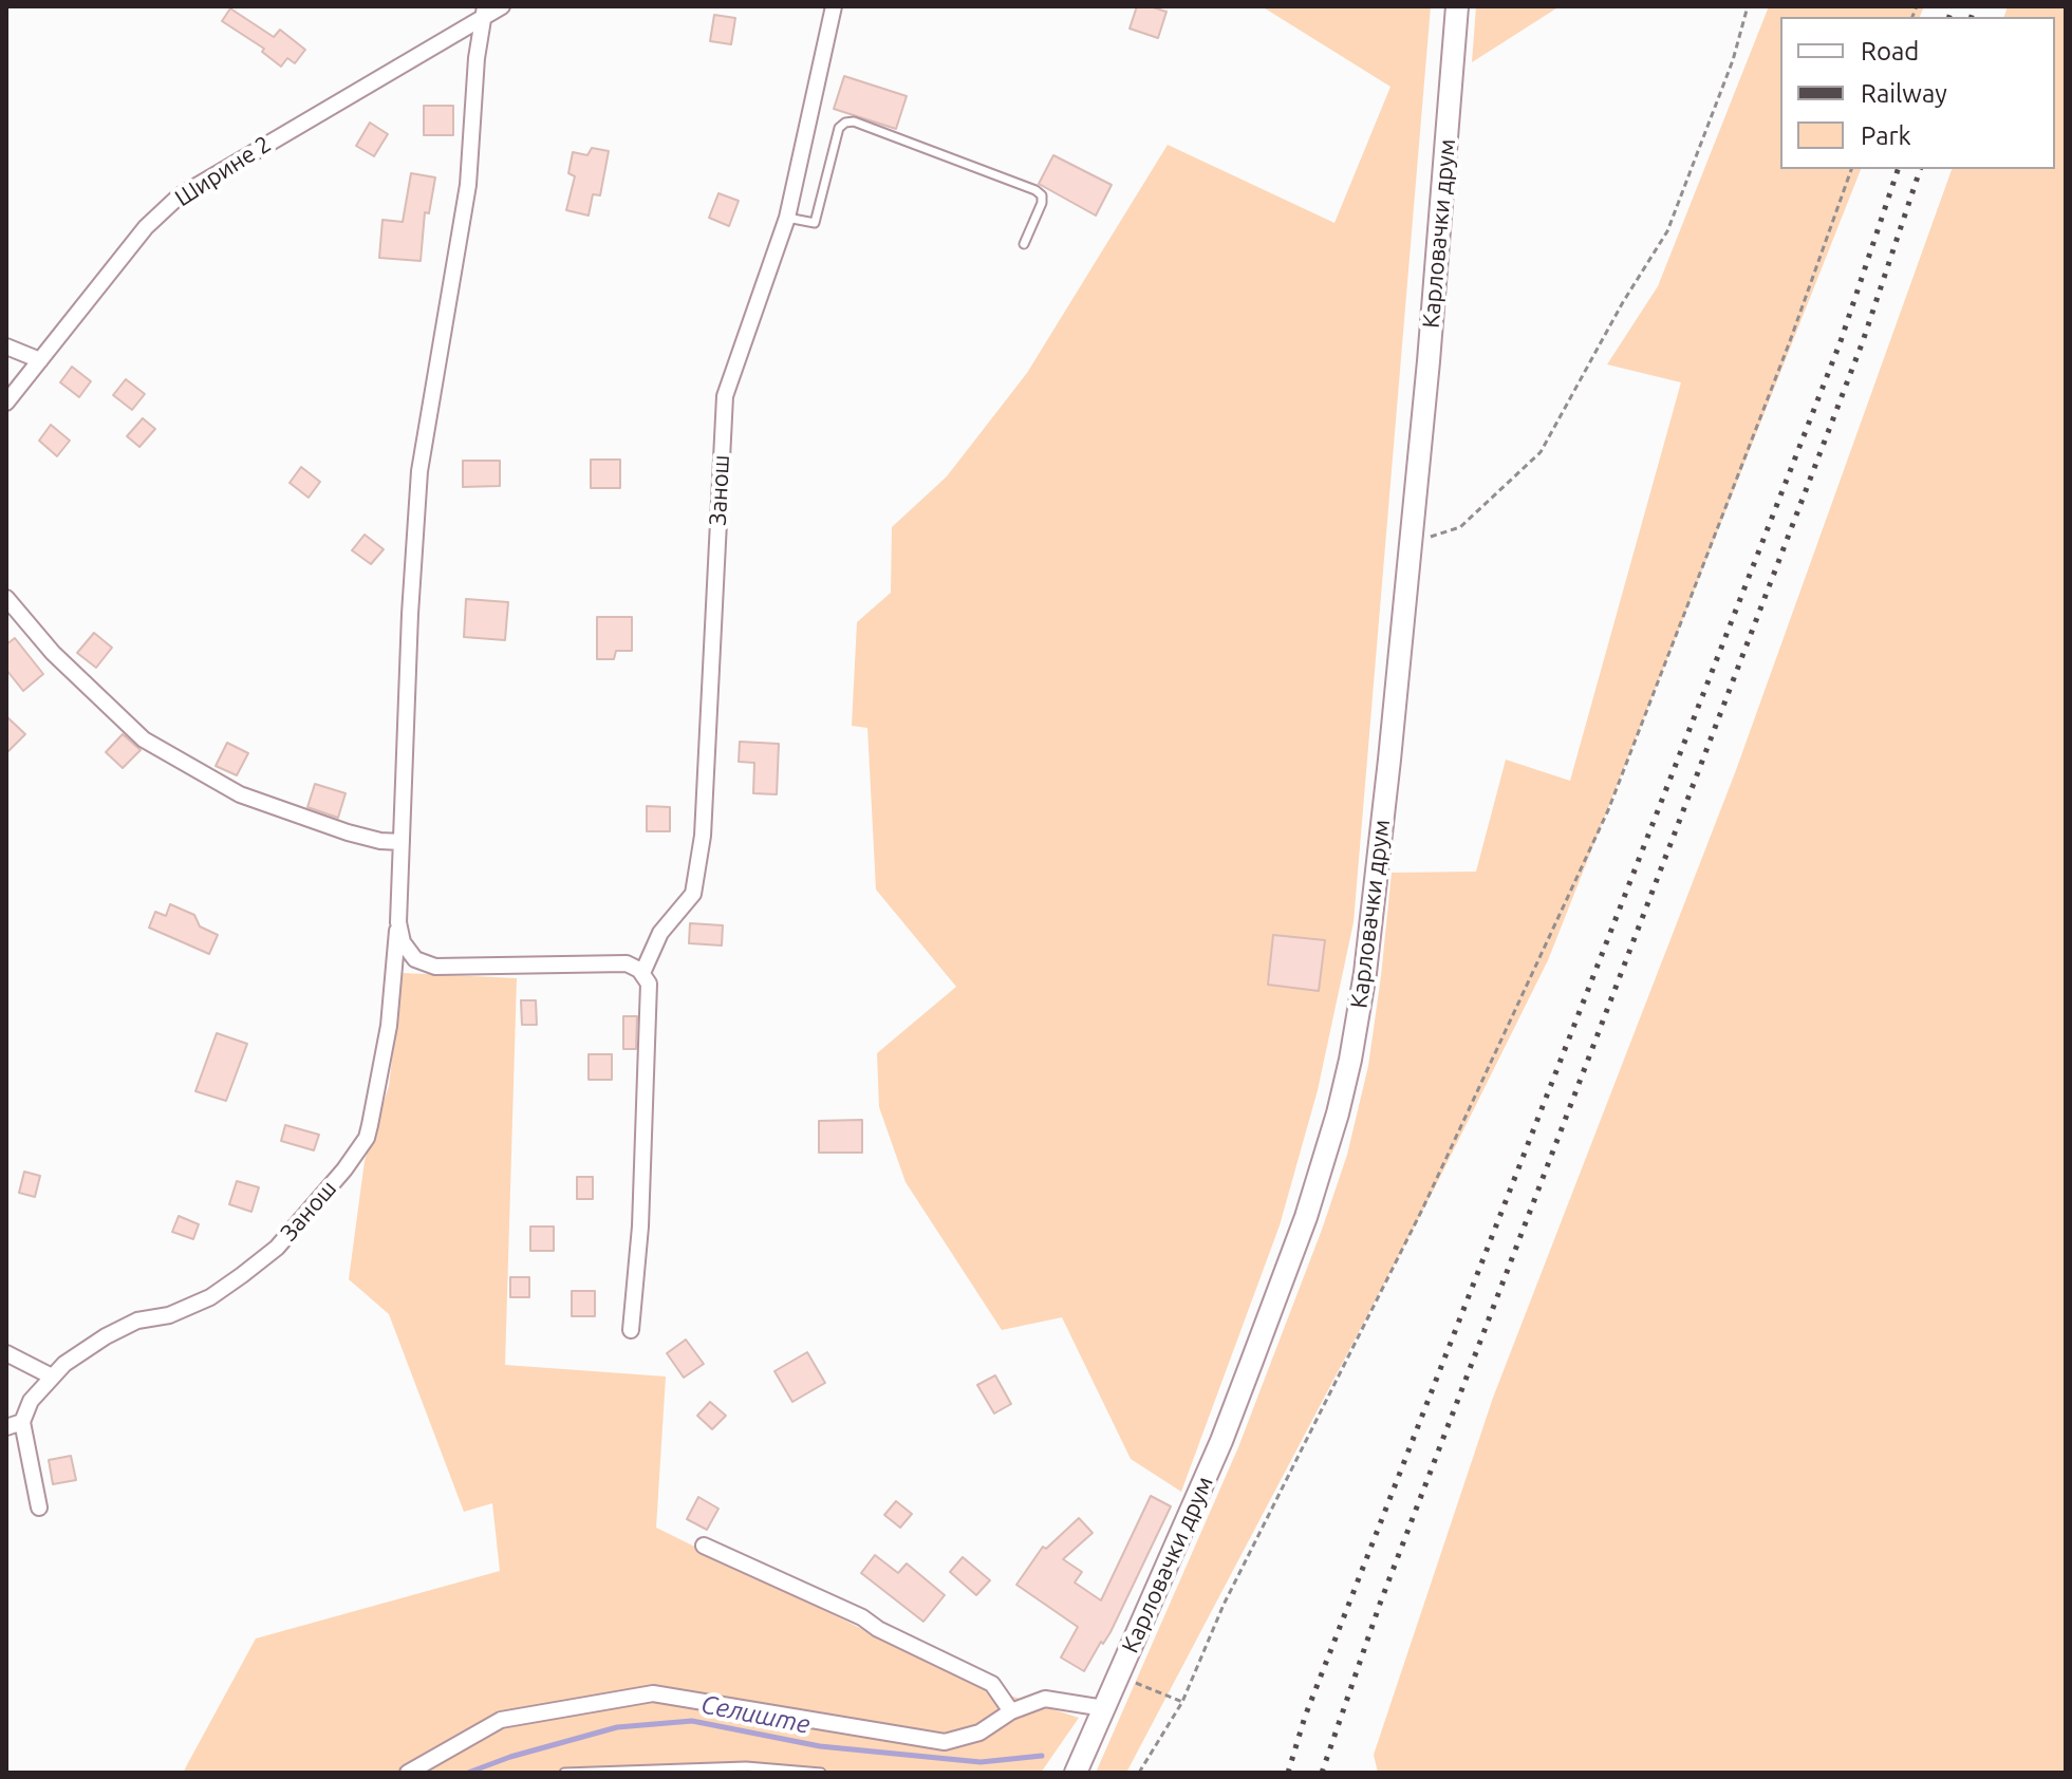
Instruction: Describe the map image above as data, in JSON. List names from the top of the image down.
{
  "streets": {
    "main road": ["Карловачки друм"],
    "street": ["Ширине 2", "Занош"]
  },
  "crossings": [
    ["Ширине 2", "Занош"]
  ],
  "water": ["Селиште"],
  "legend": ["Road", "Railway", "Park"]
}
